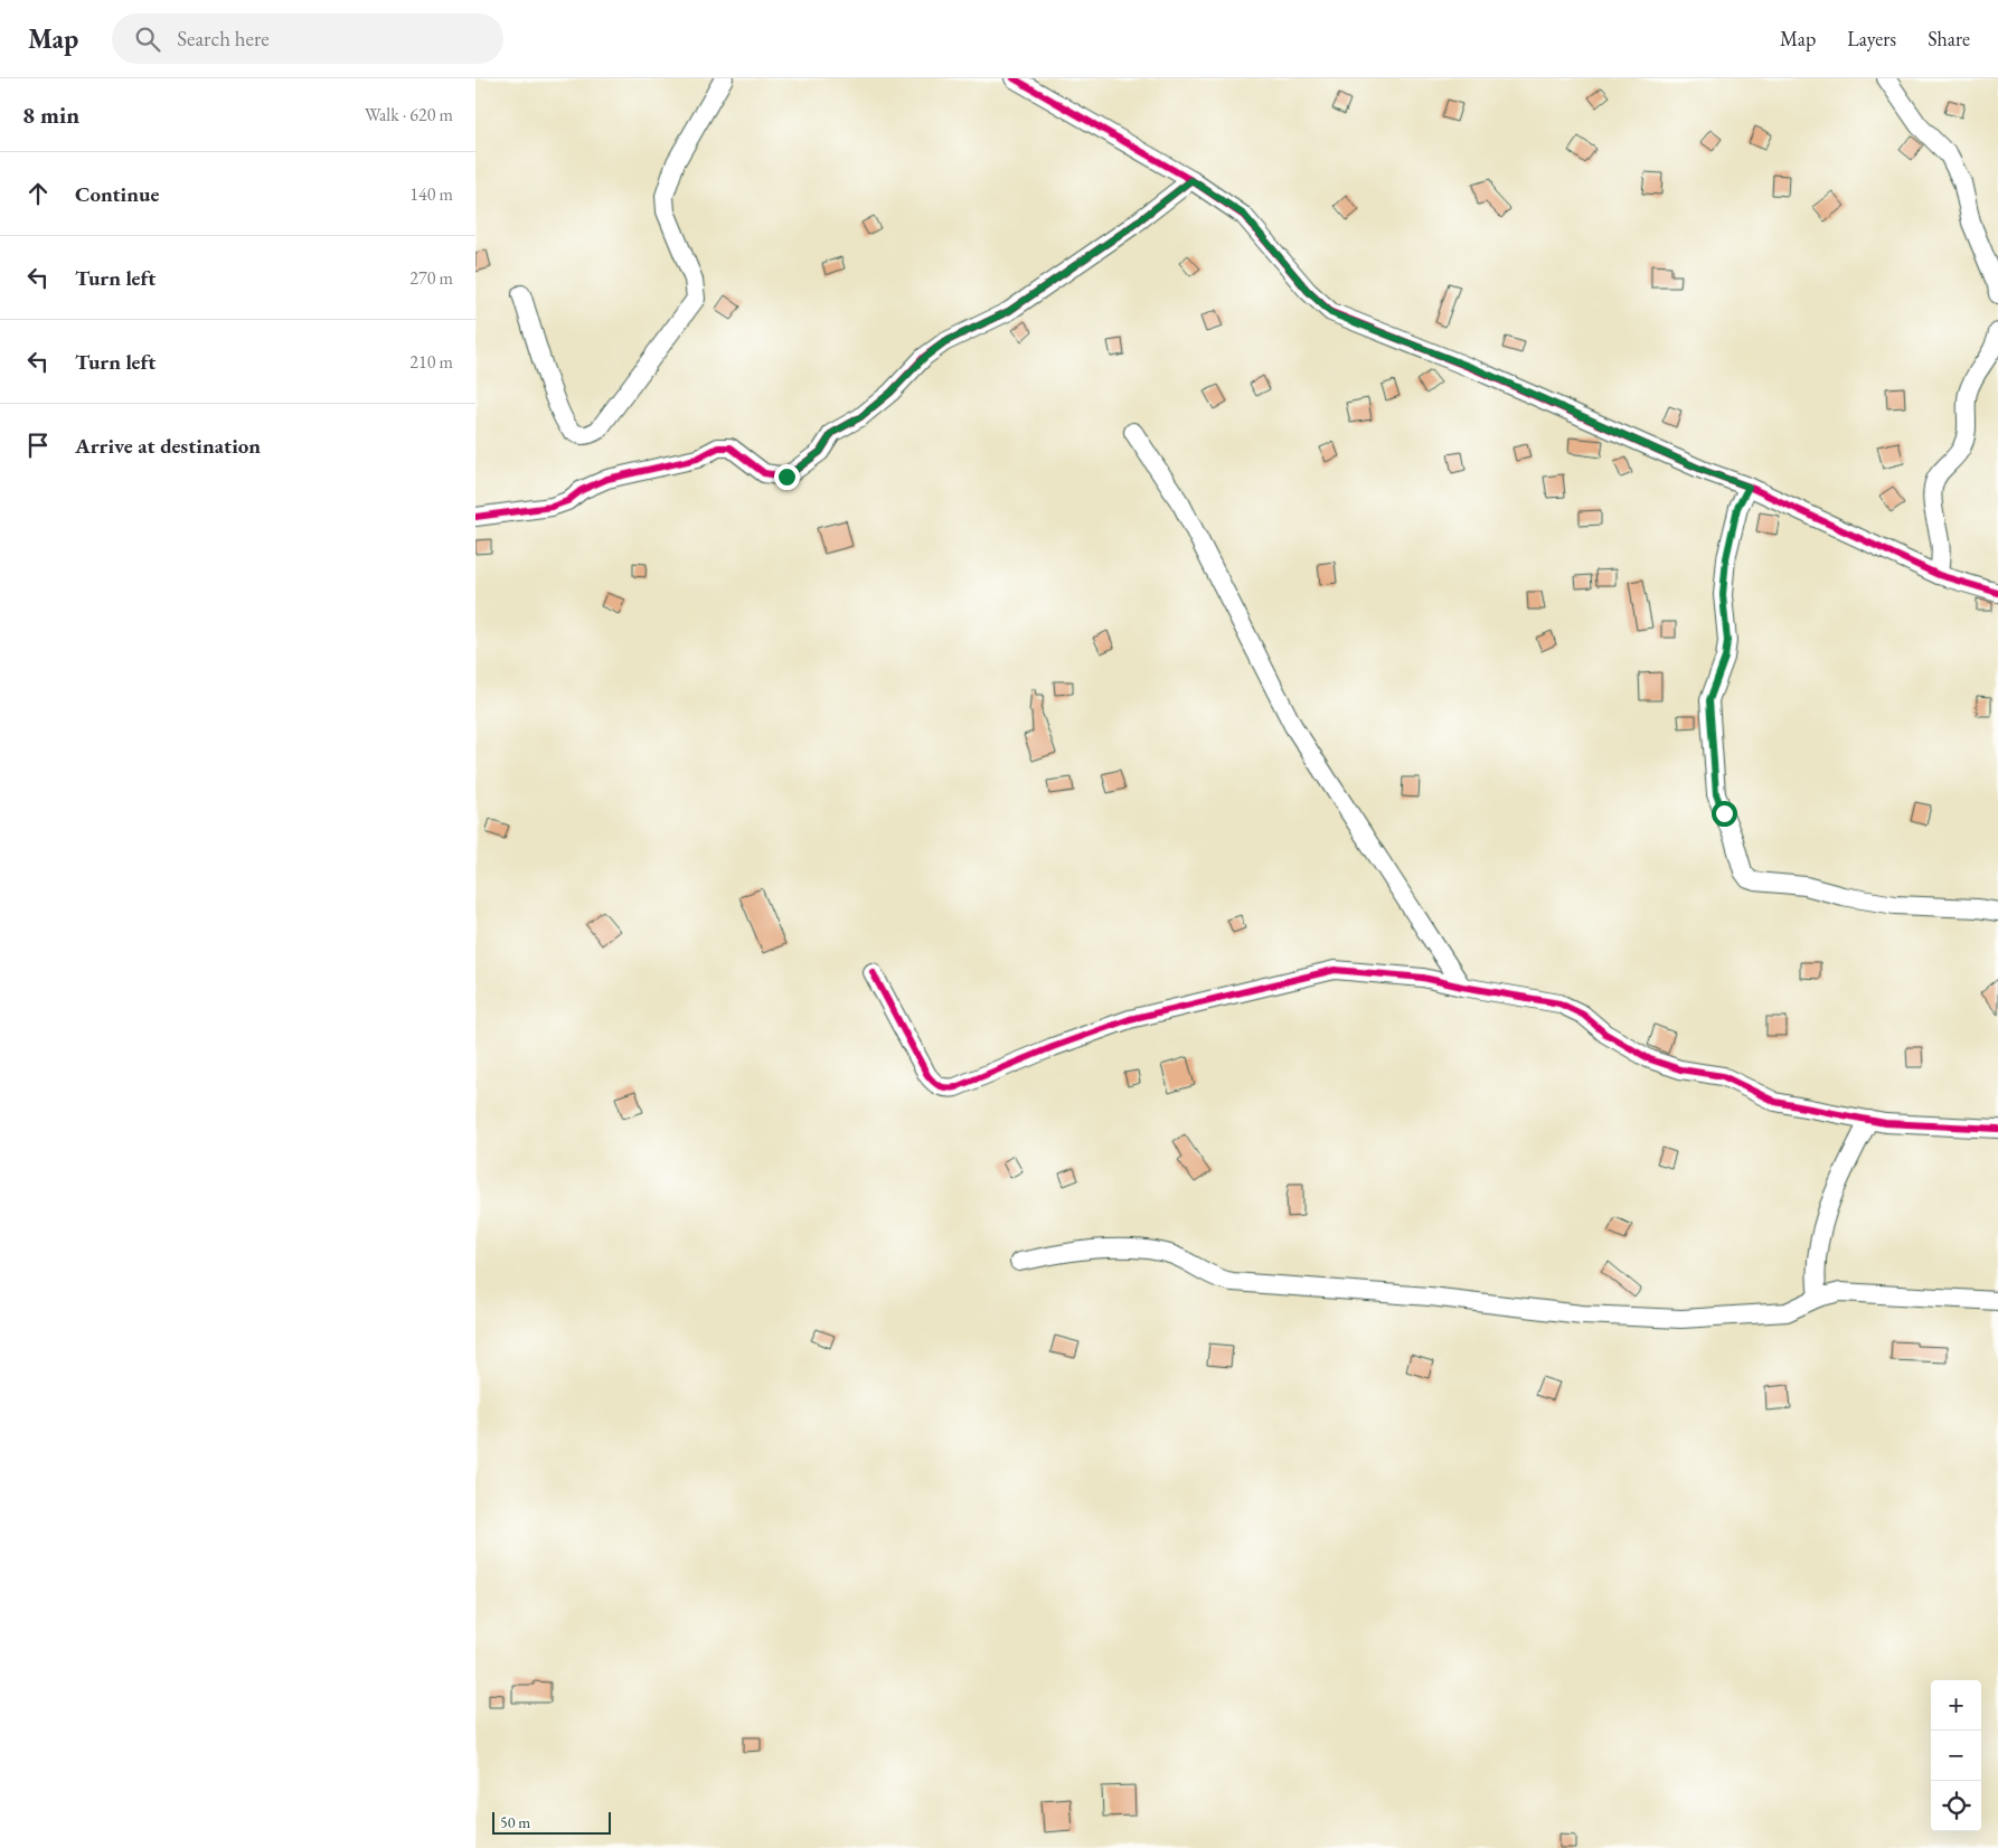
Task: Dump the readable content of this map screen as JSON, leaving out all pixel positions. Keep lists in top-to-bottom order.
{
  "scale_bar": "50 m",
  "page": {
    "header": "Map",
    "search": "Search here",
    "nav": ["Map", "Layers", "Share"],
    "heading": ["8 min", "Walk · 620 m"],
    "list": [
      ["Continue", "140 m"],
      ["Turn left", "270 m"],
      ["Turn left", "210 m"],
      "Arrive at destination"
    ],
    "map_buttons": ["+", "−"],
    "scale": "50 m"
  }
}
